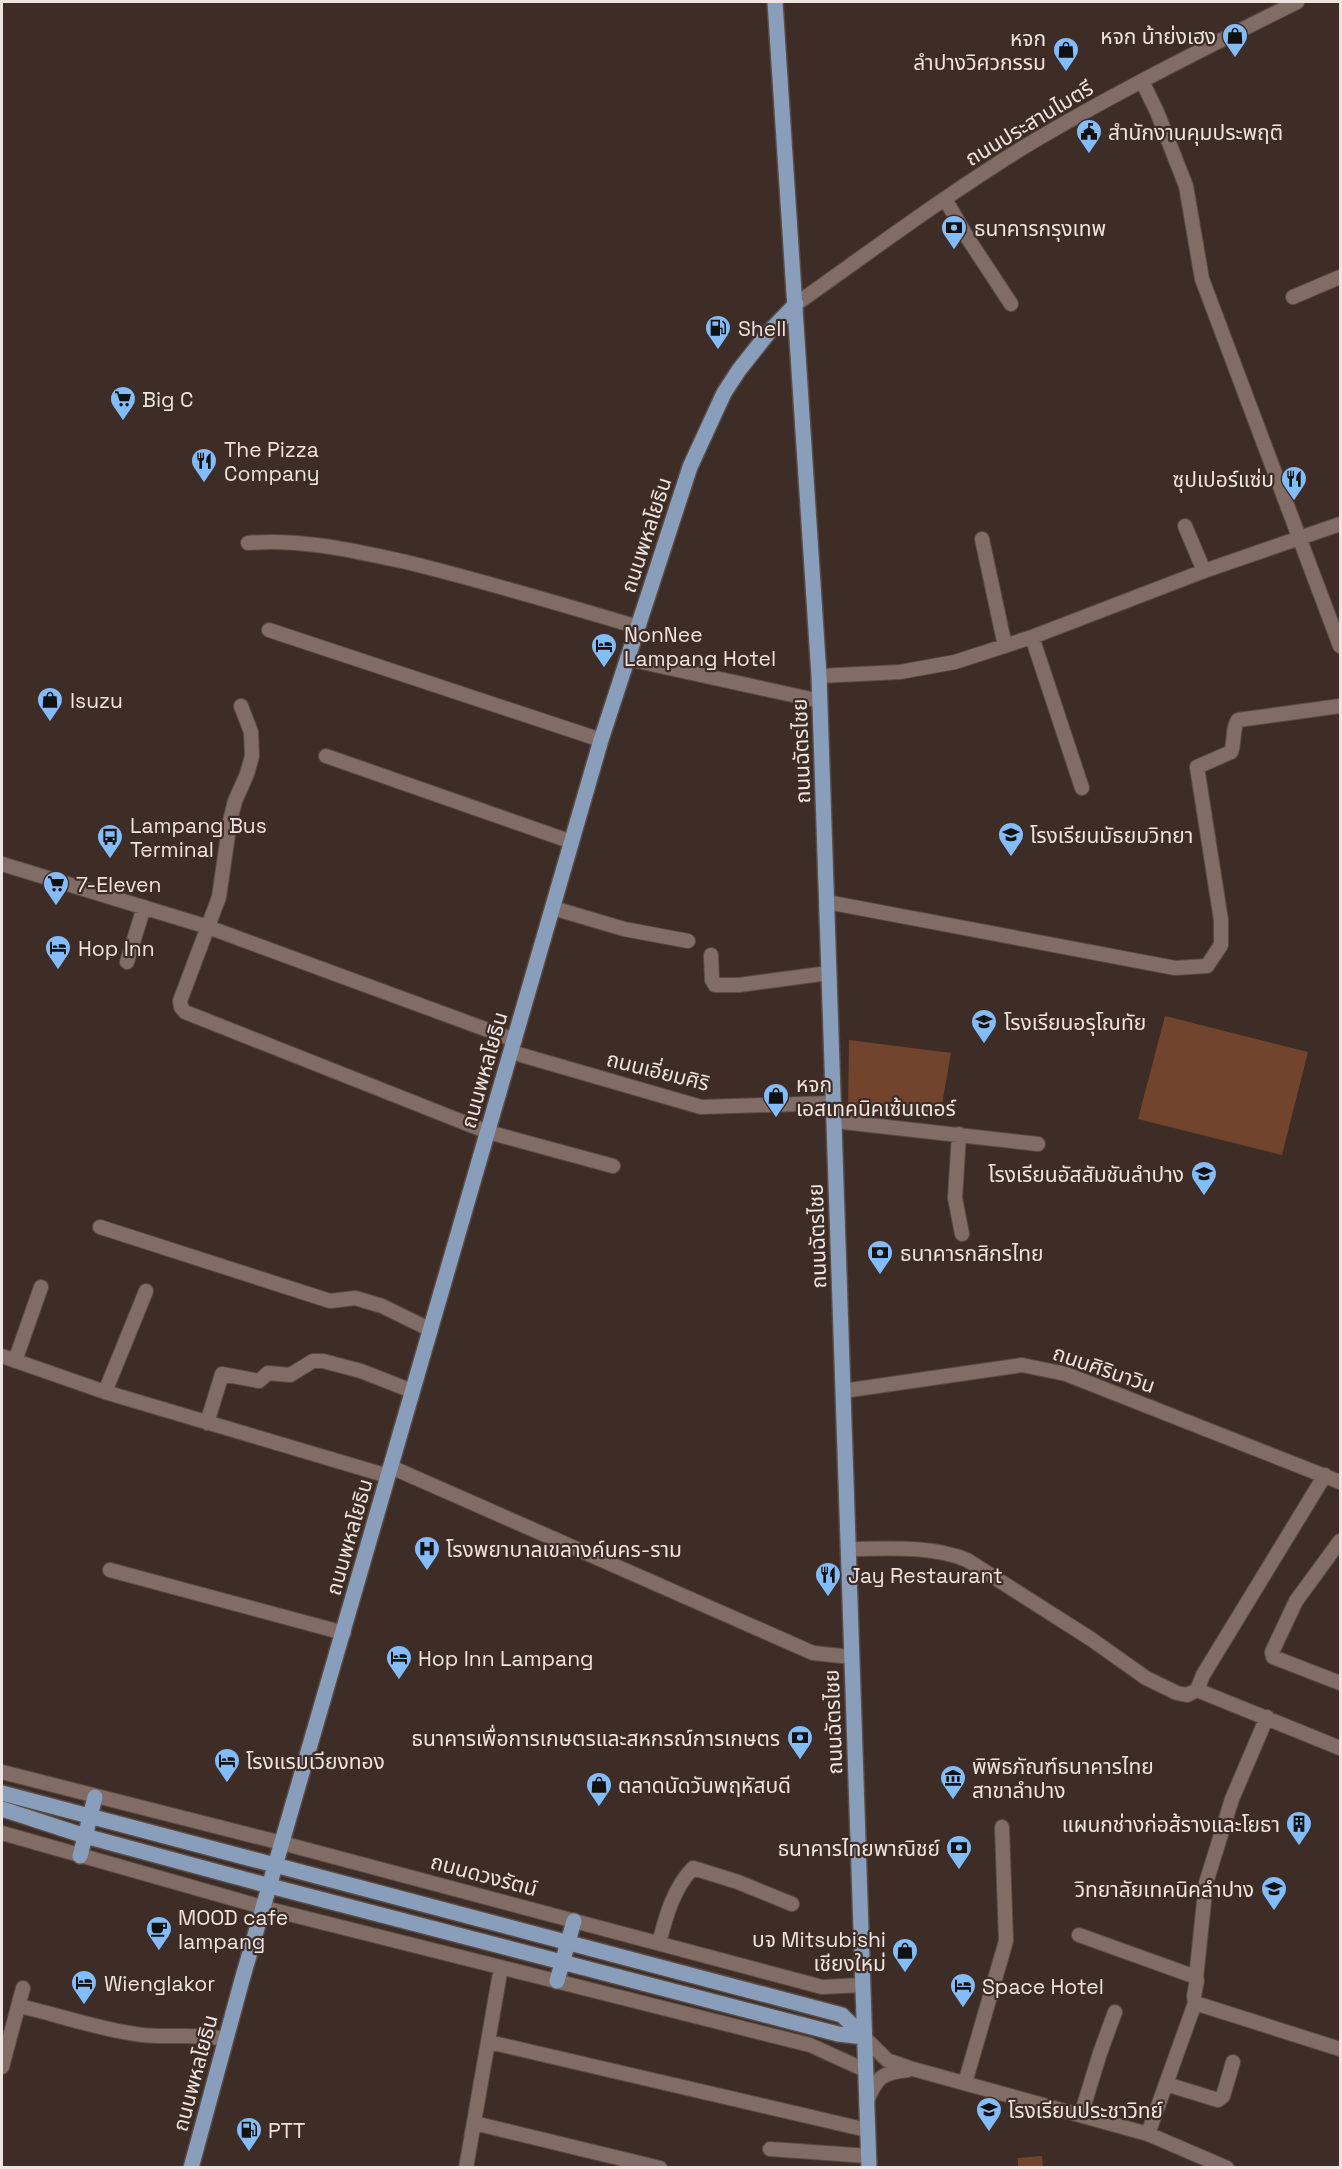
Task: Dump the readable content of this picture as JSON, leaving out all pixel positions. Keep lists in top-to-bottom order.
{
  "streets": {
    "main road": ["ถนนพหลโยธิน", "ถนนฉัตรไชย"],
    "street": [
      "ถนนประสานไมตรี",
      "ถนนเอี่ยมศิริ",
      "ถนนศิรินาวิน",
      "ถนนดวงรัตน์"
    ]
  },
  "crossings": [
    ["ถนนประสานไมตรี", "ถนนพหลโยธิน"],
    ["ถนนประสานไมตรี", "ถนนฉัตรไชย"],
    ["ถนนพหลโยธิน", "ถนนฉัตรไชย"],
    ["ถนนพหลโยธิน", "ถนนเอี่ยมศิริ"],
    ["ถนนพหลโยธิน", "ถนนดวงรัตน์"],
    ["ถนนฉัตรไชย", "ถนนเอี่ยมศิริ"],
    ["ถนนฉัตรไชย", "ถนนศิรินาวิน"],
    ["ถนนฉัตรไชย", "ถนนดวงรัตน์"]
  ],
  "places": {
    "shop": [
      "หจก น้าย่งเฮง",
      "หจก ลำปางวิศวกรรม",
      "Isuzu",
      "หจก เอสเทคนิคเซ้นเตอร์",
      "ตลาดนัดวันพฤหัสบดี",
      "บจ Mitsubishi เชียงใหม่"
    ],
    "public building": ["สำนักงานคุมประพฤติ"],
    "bank": [
      "ธนาคารกรุงเทพ",
      "ธนาคารกสิกรไทย",
      "ธนาคารเพื่อการเกษตรและสหกรณ์การเกษตร",
      "ธนาคารไทยพาณิชย์"
    ],
    "fuel station": ["Shell", "PTT"],
    "supermarket": ["Big C", "7-Eleven"],
    "restaurant": ["The Pizza Company", "ซุปเปอร์แซ่บ", "Jay Restaurant"],
    "hotel": [
      "NonNee Lampang Hotel",
      "Hop Inn",
      "Hop Inn Lampang",
      "โรงแรมเวียงทอง",
      "Wienglakor",
      "Space Hotel"
    ],
    "school or university": [
      "โรงเรียนมัธยมวิทยา",
      "โรงเรียนอรุโณทัย",
      "โรงเรียนอัสสัมชันลำปาง",
      "วิทยาลัยเทคนิคลำปาง",
      "โรงเรียนประชาวิทย์"
    ],
    "bus stop": ["Lampang Bus Terminal"],
    "hospital": ["โรงพยาบาลเขลางค์นคร-ราม"],
    "museum": ["พิพิธภัณฑ์ธนาคารไทย สาขาลำปาง"],
    "building": ["แผนกช่างก่อส้รางและโยธา"],
    "cafe": ["MOOD cafe lampang"]
  }
}
